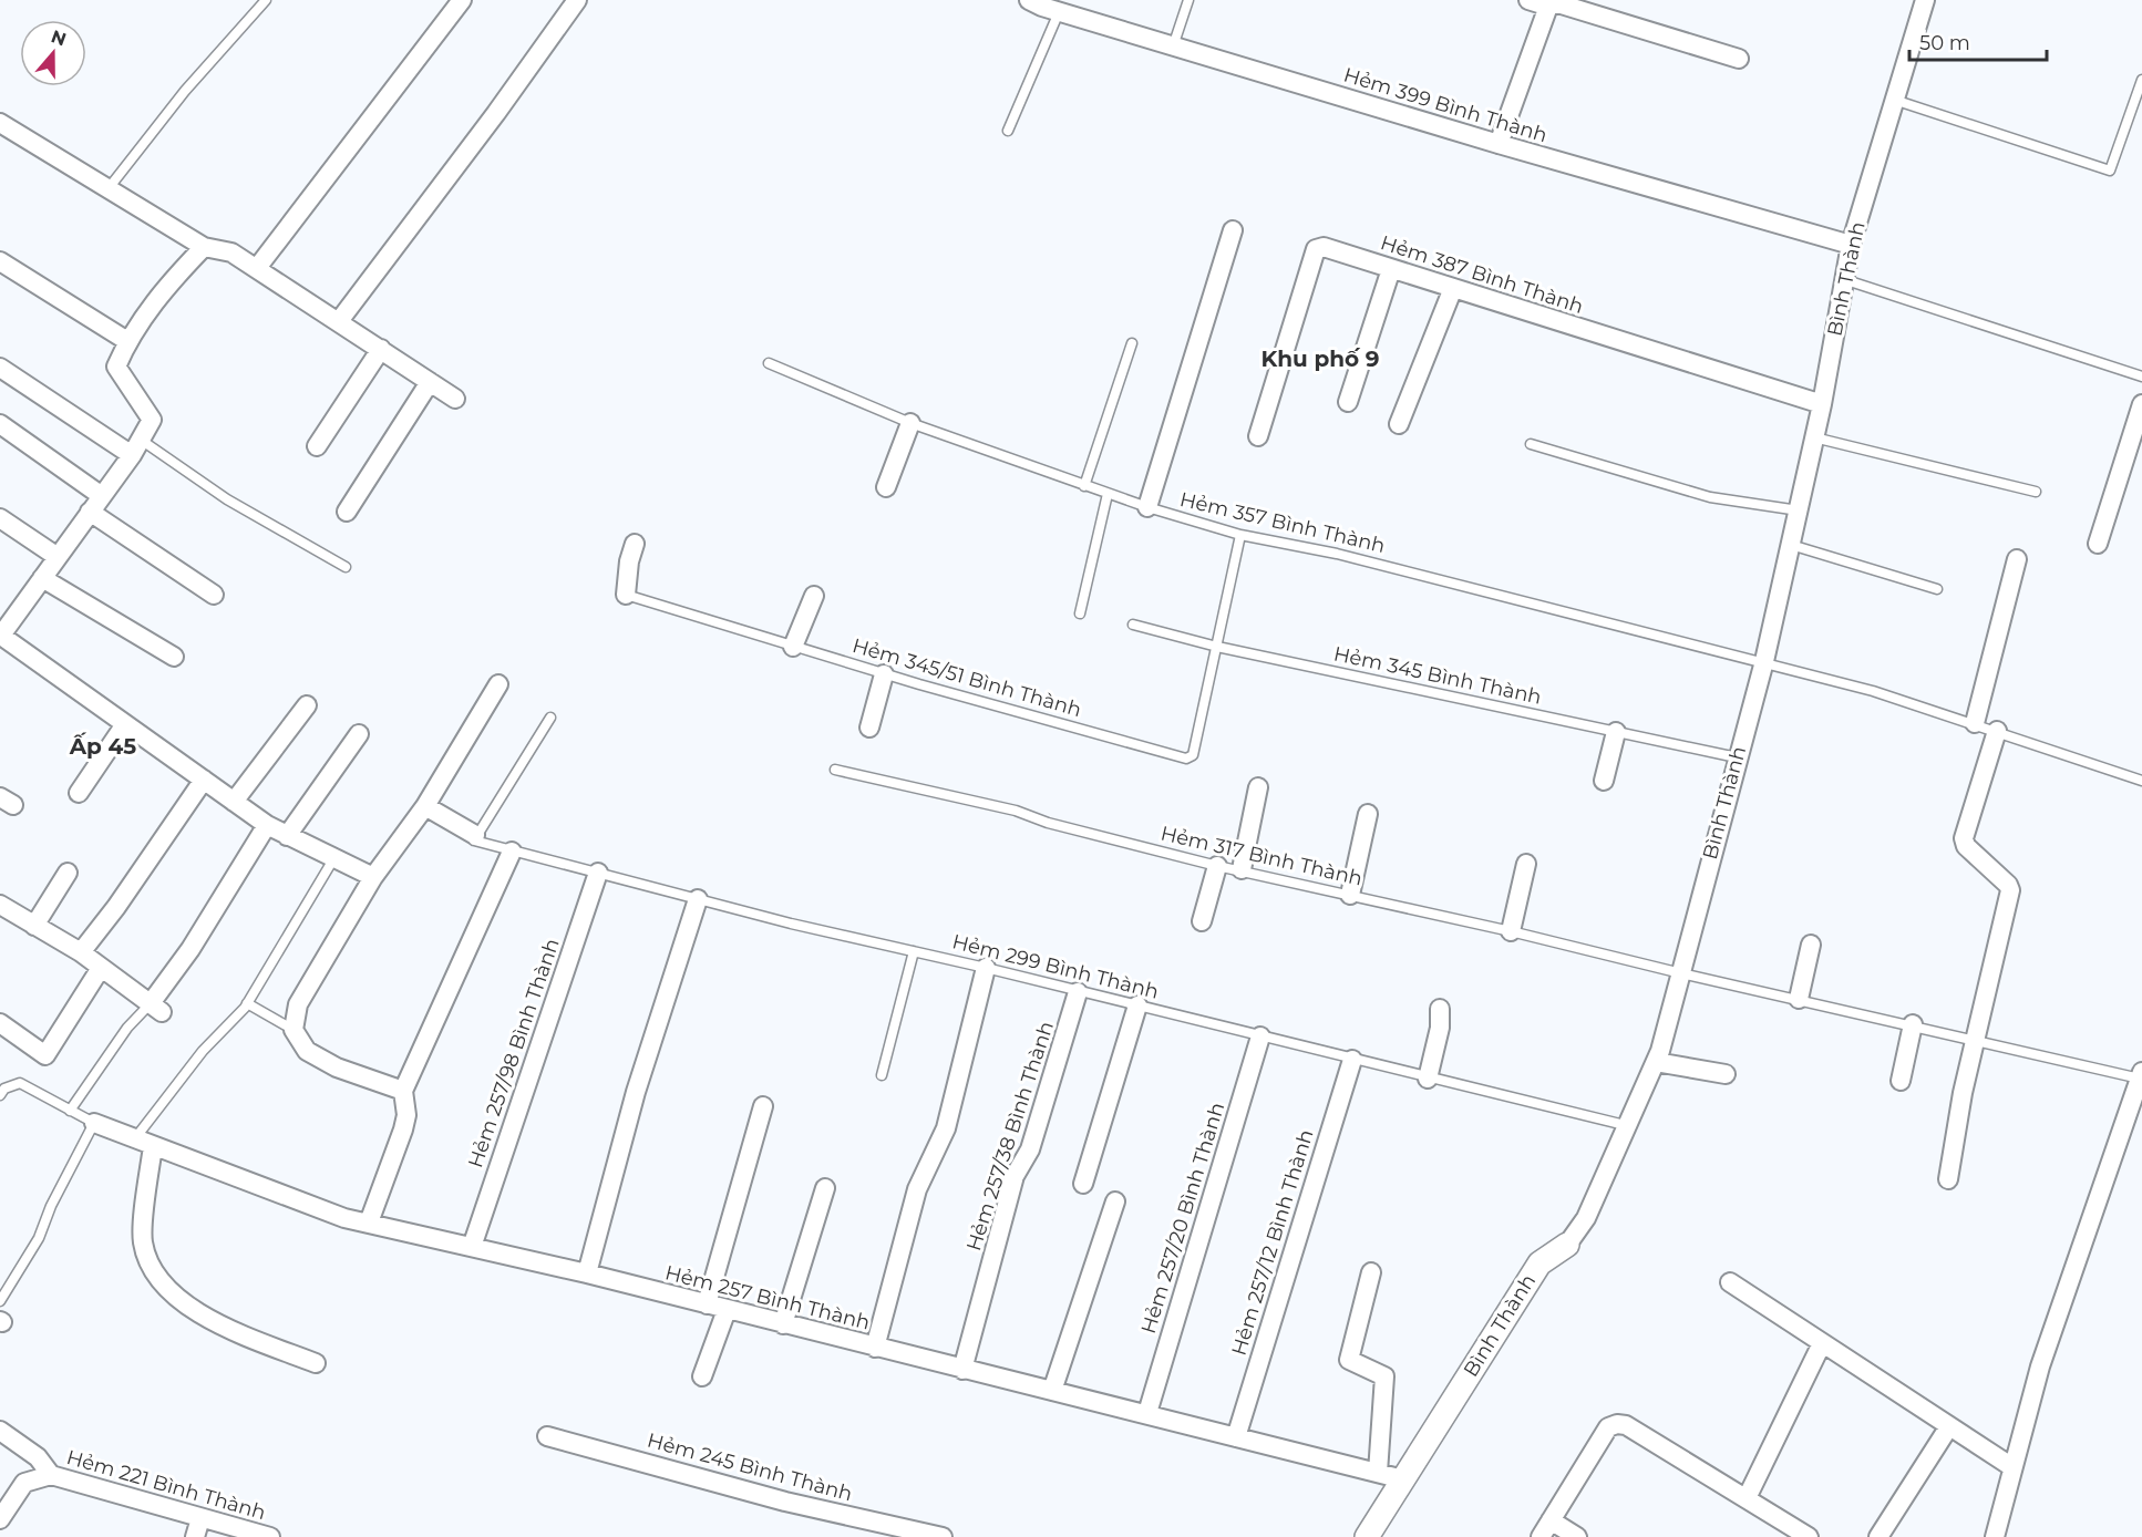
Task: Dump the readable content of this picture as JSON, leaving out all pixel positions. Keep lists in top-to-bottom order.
{
  "streets": {
    "street": [
      "Hẻm 399 Bình Thành",
      "Hẻm 387 Bình Thành",
      "Bình Thành",
      "Hẻm 257/98 Bình Thành",
      "Hẻm 257/38 Bình Thành",
      "Hẻm 257/20 Bình Thành",
      "Hẻm 257/12 Bình Thành",
      "Hẻm 257 Bình Thành",
      "Hẻm 245 Bình Thành",
      "Hẻm 221 Bình Thành"
    ],
    "lane": [
      "Hẻm 357 Bình Thành",
      "Hẻm 345 Bình Thành",
      "Hẻm 345/51 Bình Thành",
      "Hẻm 317 Bình Thành",
      "Hẻm 299 Bình Thành"
    ]
  },
  "crossings": [
    ["Hẻm 399 Bình Thành", "Bình Thành"],
    ["Hẻm 387 Bình Thành", "Bình Thành"],
    ["Bình Thành", "Hẻm 357 Bình Thành"],
    ["Bình Thành", "Hẻm 345 Bình Thành"],
    ["Bình Thành", "Hẻm 317 Bình Thành"],
    ["Bình Thành", "Hẻm 299 Bình Thành"],
    ["Bình Thành", "Hẻm 257 Bình Thành"],
    ["Hẻm 345 Bình Thành", "Hẻm 345/51 Bình Thành"],
    ["Hẻm 299 Bình Thành", "Hẻm 257/98 Bình Thành"],
    ["Hẻm 299 Bình Thành", "Hẻm 257/38 Bình Thành"],
    ["Hẻm 299 Bình Thành", "Hẻm 257/20 Bình Thành"],
    ["Hẻm 299 Bình Thành", "Hẻm 257/12 Bình Thành"],
    ["Hẻm 257/98 Bình Thành", "Hẻm 257 Bình Thành"],
    ["Hẻm 257/38 Bình Thành", "Hẻm 257 Bình Thành"],
    ["Hẻm 257/20 Bình Thành", "Hẻm 257 Bình Thành"],
    ["Hẻm 257/12 Bình Thành", "Hẻm 257 Bình Thành"]
  ],
  "districts": ["Khu phố 9", "Ấp 45"],
  "scale_bar": "50 m",
  "north": "top"
}
